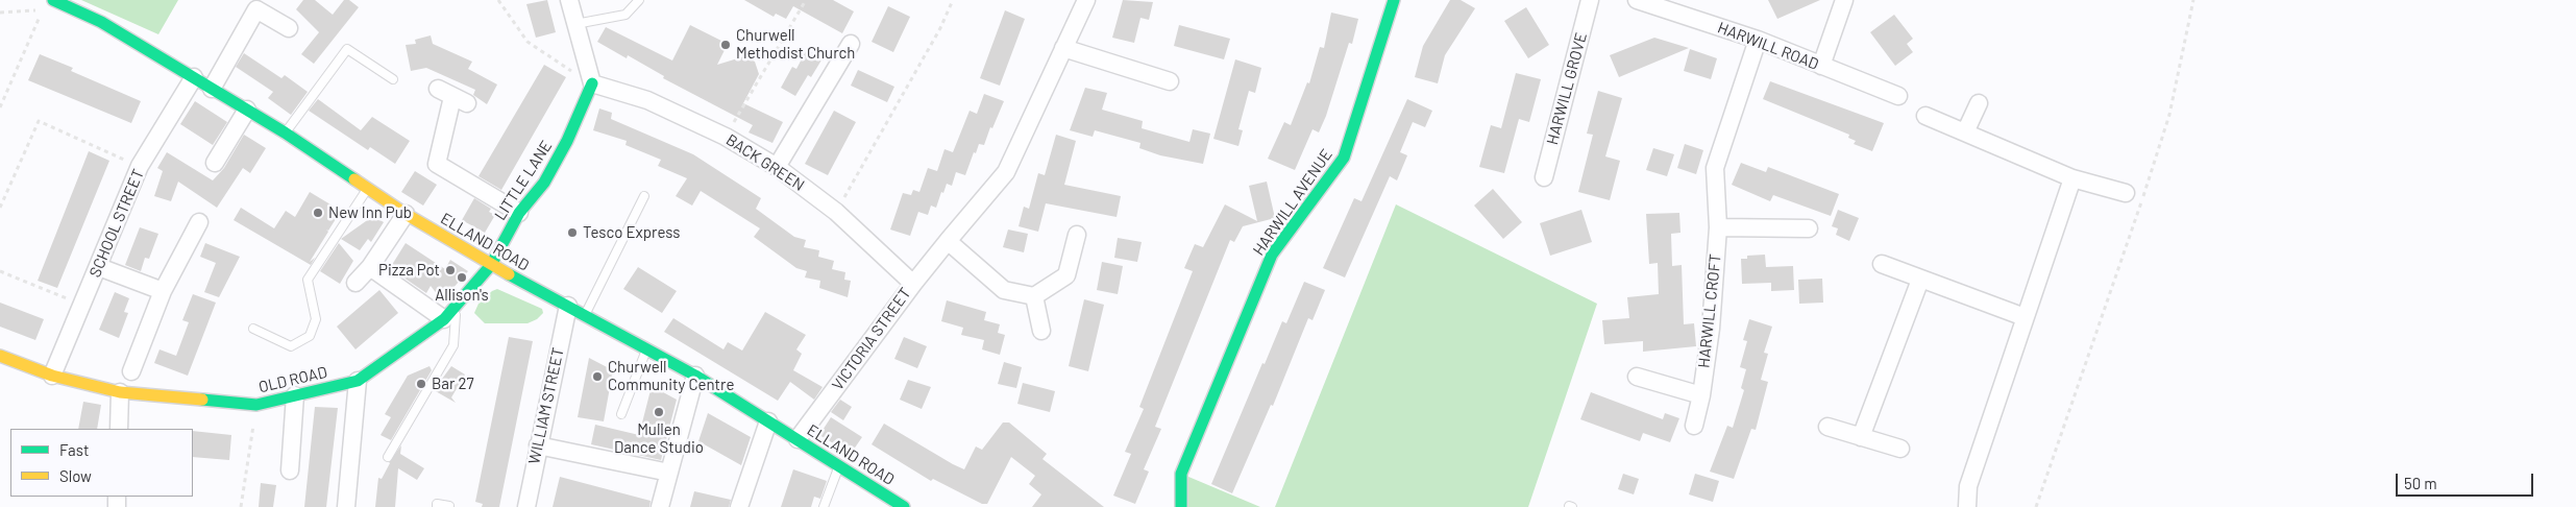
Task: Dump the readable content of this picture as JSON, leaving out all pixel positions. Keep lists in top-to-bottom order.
{
  "streets": {
    "street": [
      "HARWILL ROAD",
      "HARWILL GROVE",
      "BACK GREEN",
      "LITTLE LANE",
      "HARWILL AVENUE",
      "SCHOOL STREET",
      "ELLAND ROAD",
      "HARWILL CROFT",
      "VICTORIA STREET",
      "OLD ROAD",
      "WILLIAM STREET"
    ]
  },
  "crossings": [
    ["HARWILL ROAD", "HARWILL CROFT"],
    ["BACK GREEN", "LITTLE LANE"],
    ["BACK GREEN", "VICTORIA STREET"],
    ["LITTLE LANE", "ELLAND ROAD"],
    ["LITTLE LANE", "OLD ROAD"],
    ["SCHOOL STREET", "ELLAND ROAD"],
    ["SCHOOL STREET", "OLD ROAD"],
    ["ELLAND ROAD", "VICTORIA STREET"],
    ["ELLAND ROAD", "OLD ROAD"],
    ["ELLAND ROAD", "WILLIAM STREET"]
  ],
  "places": [
    "Churwell Methodist Church",
    "New Inn Pub",
    "Tesco Express",
    "Pizza Pot",
    "Allison's",
    "Churwell Community Centre",
    "Bar 27",
    "Mullen Dance Studio"
  ],
  "legend": ["Fast", "Slow"],
  "scale_bar": "50 m"
}
